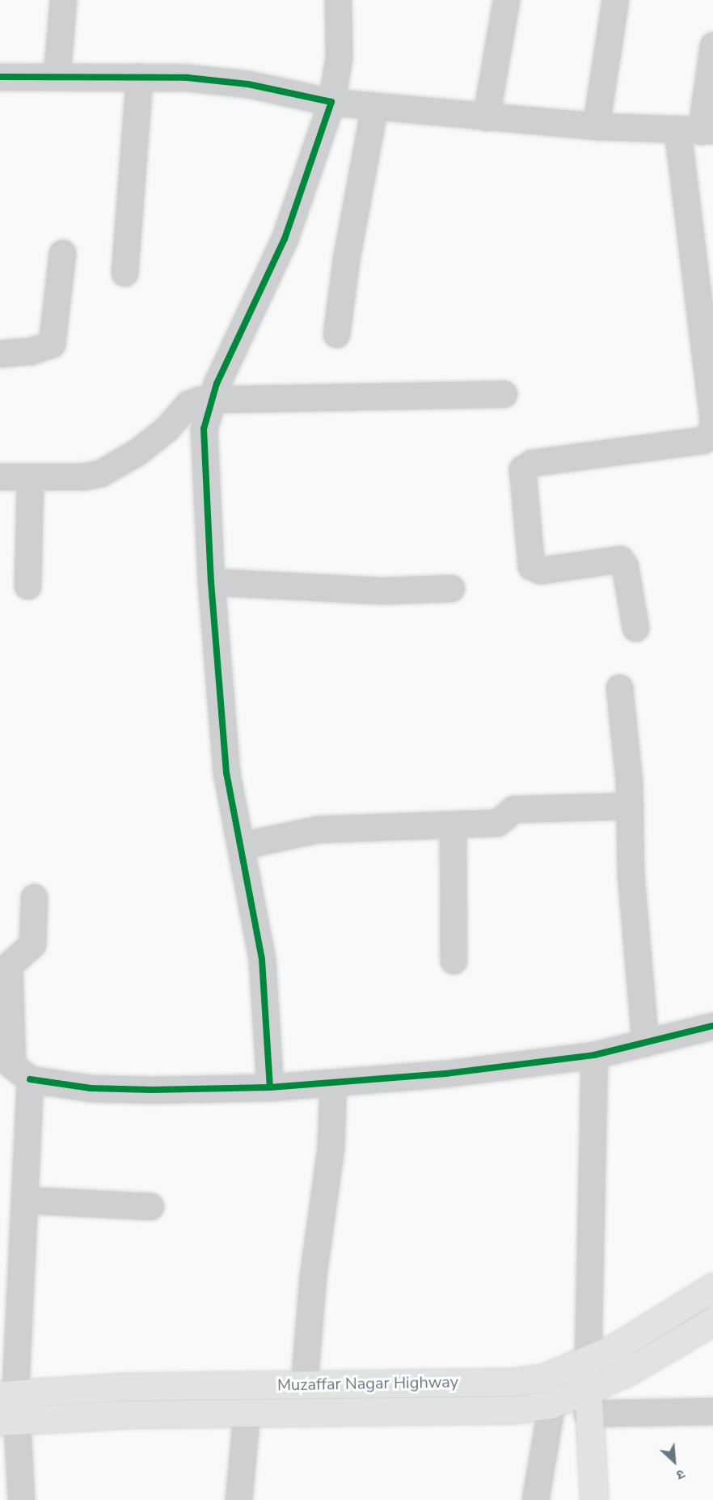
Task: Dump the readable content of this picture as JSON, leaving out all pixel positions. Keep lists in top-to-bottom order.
{
  "streets": {
    "main road": ["Muzaffar Nagar Highway"]
  },
  "north": "bottom right"
}
